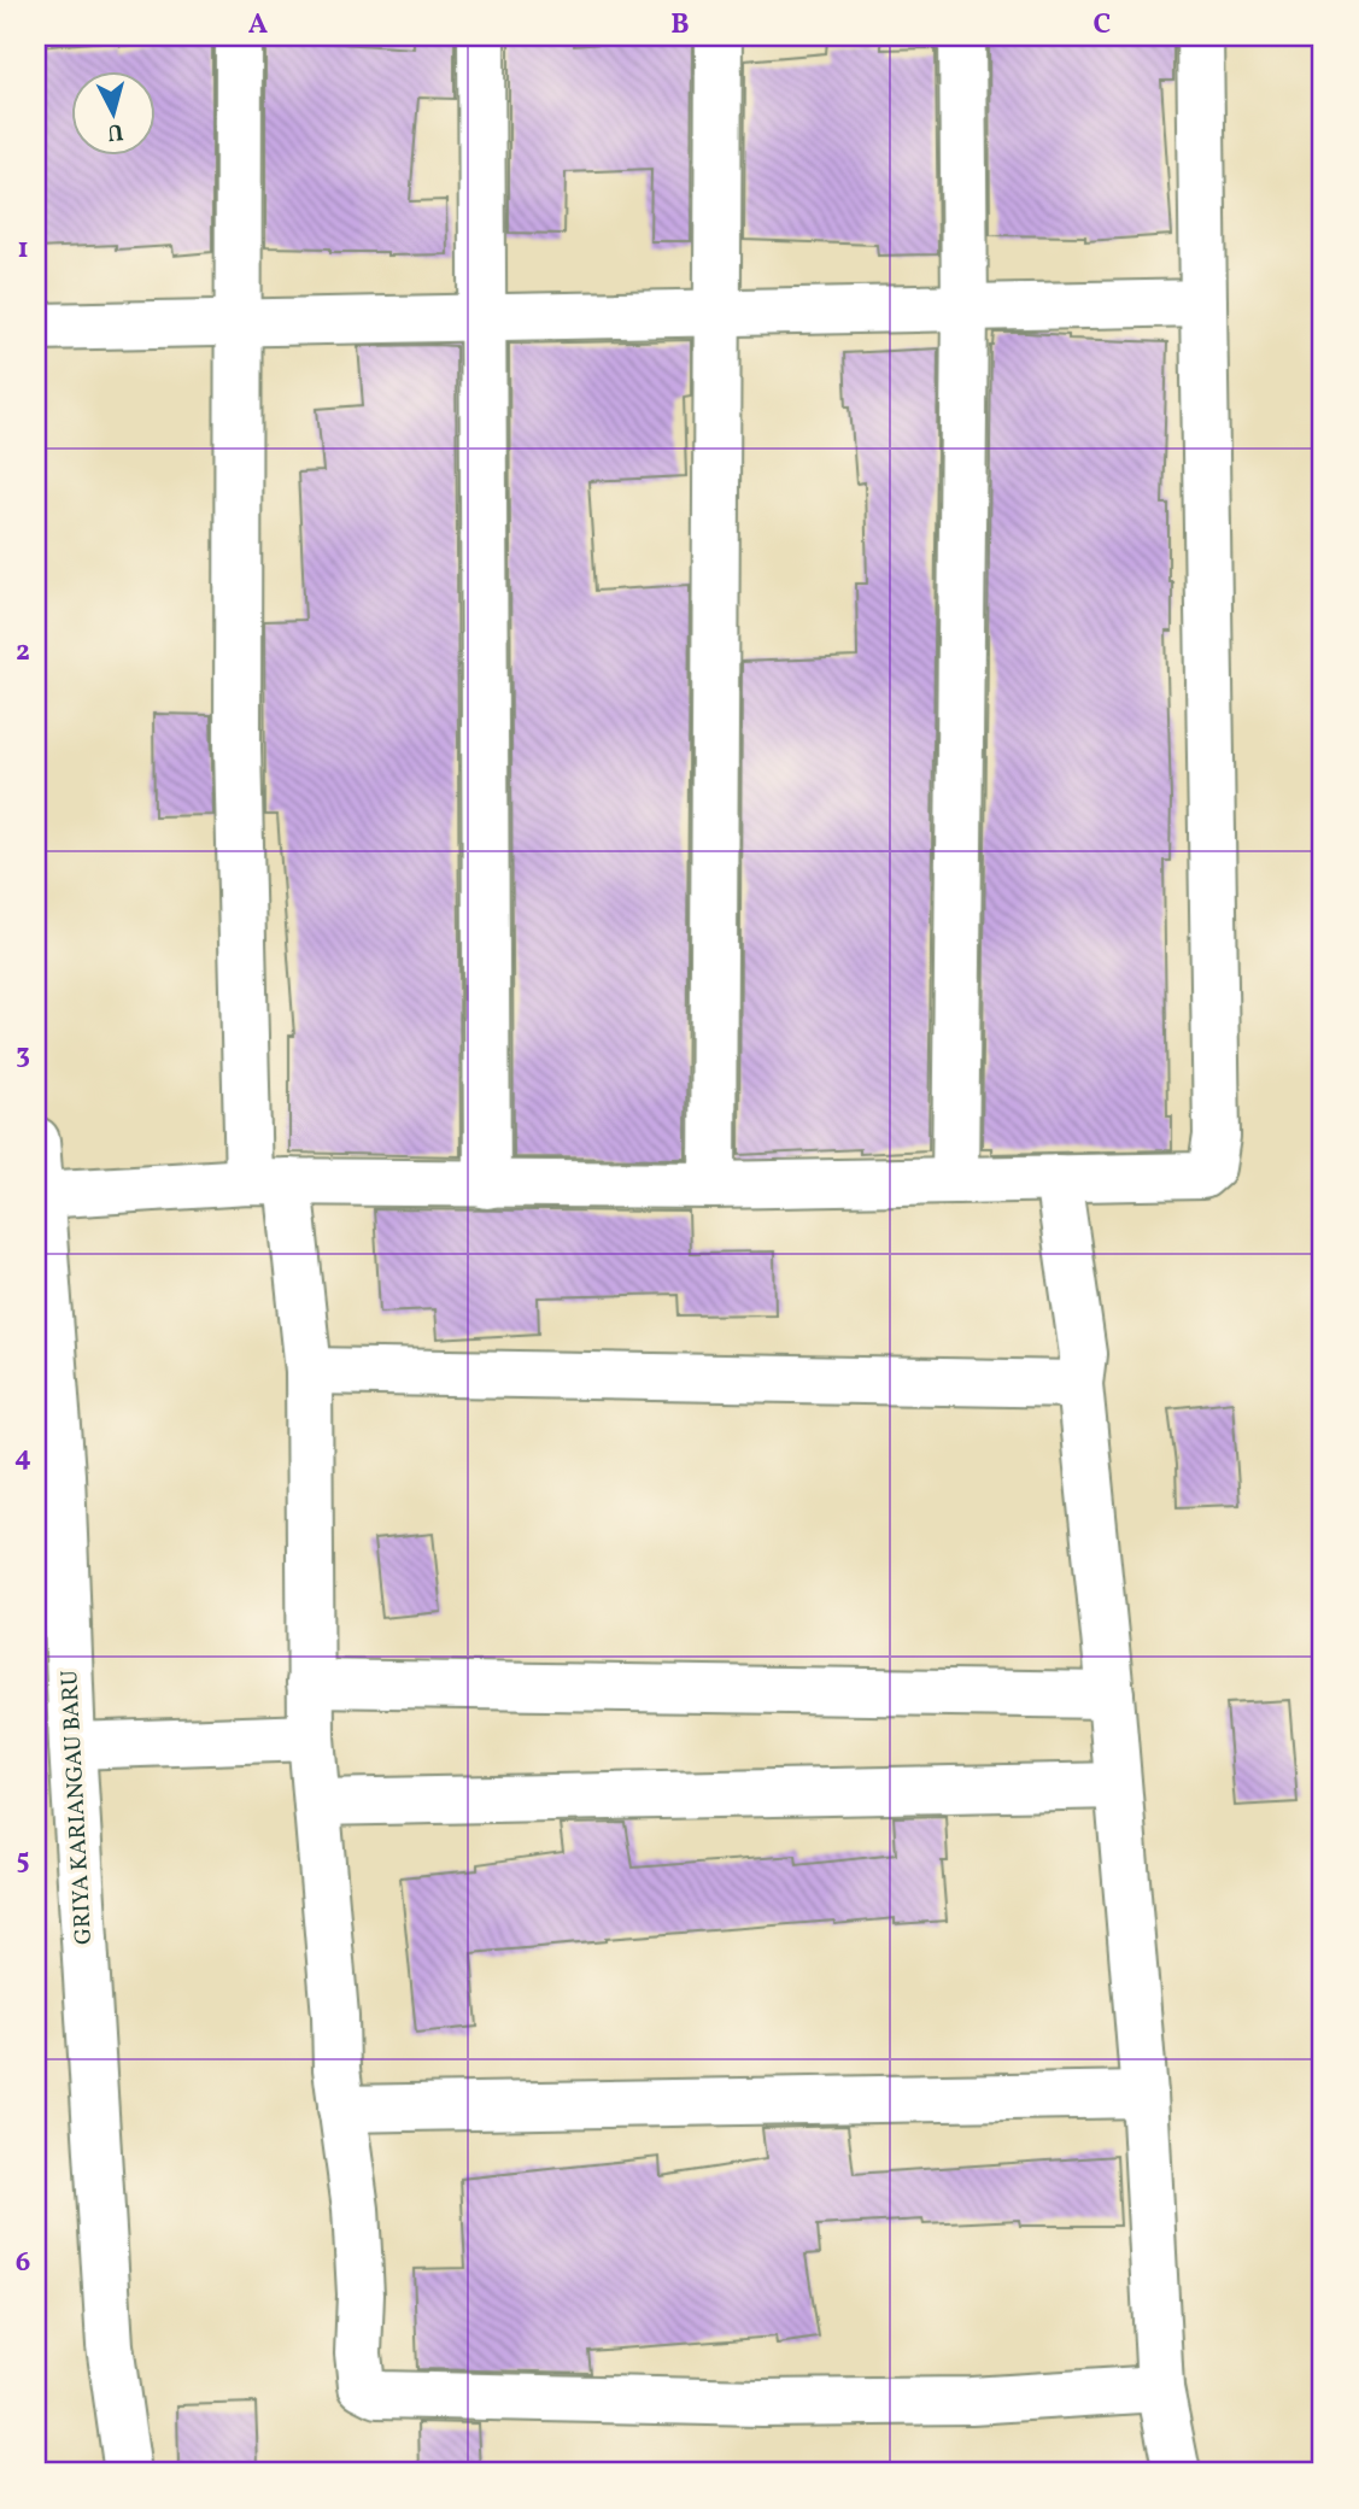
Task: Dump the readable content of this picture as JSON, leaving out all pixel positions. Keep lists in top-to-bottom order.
{
  "streets": {
    "street": ["GRIYA KARIANGAU BARU"]
  },
  "north": "bottom",
  "grid": {
    "columns": ["A", "B", "C"],
    "rows": [
      "1",
      "2",
      "3",
      "4",
      "5",
      "6"
    ]
  }
}
